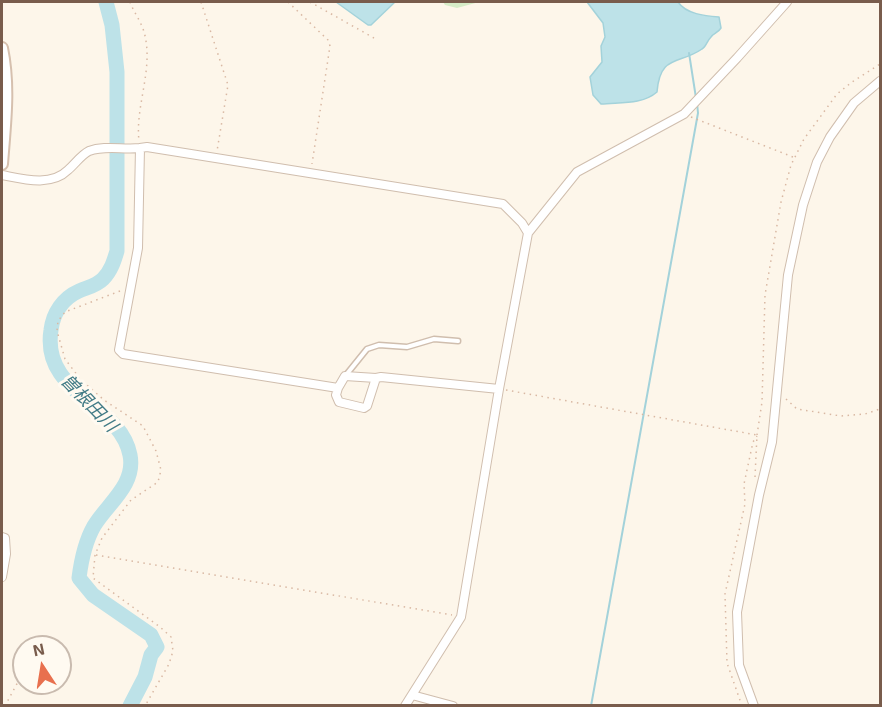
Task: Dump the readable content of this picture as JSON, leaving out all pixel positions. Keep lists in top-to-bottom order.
{
  "water": ["曽根田川"],
  "north": "top"
}
